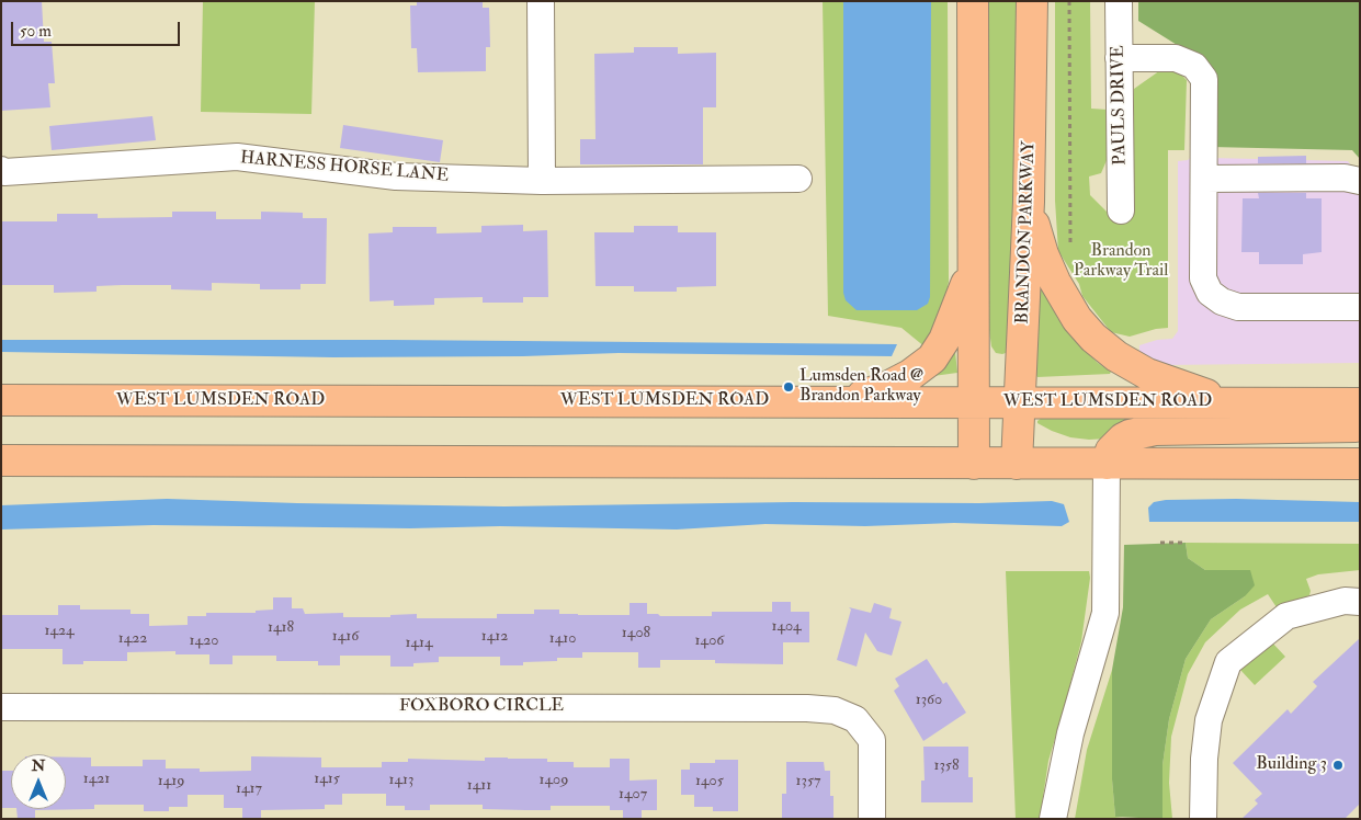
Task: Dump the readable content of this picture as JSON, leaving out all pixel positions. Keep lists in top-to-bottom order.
{
  "streets": {
    "main road": ["BRANDON PARKWAY", "WEST LUMSDEN ROAD"],
    "street": ["PAULS DRIVE", "HARNESS HORSE LANE", "FOXBORO CIRCLE"]
  },
  "crossings": [
    ["BRANDON PARKWAY", "WEST LUMSDEN ROAD"]
  ],
  "parks": ["Brandon Parkway Trail"],
  "places": ["Lumsden Road @ Brandon Parkway", "Building 3"],
  "house_numbers": [
    "1404",
    "1418",
    "1424",
    "1408",
    "1416",
    "1412",
    "1422",
    "1410",
    "1420",
    "1406",
    "1414",
    "1360",
    "1358",
    "1421",
    "1415",
    "1413",
    "1409",
    "1419",
    "1405",
    "1357",
    "1411",
    "1417",
    "1407"
  ],
  "scale_bar": "50 m",
  "north": "top"
}
